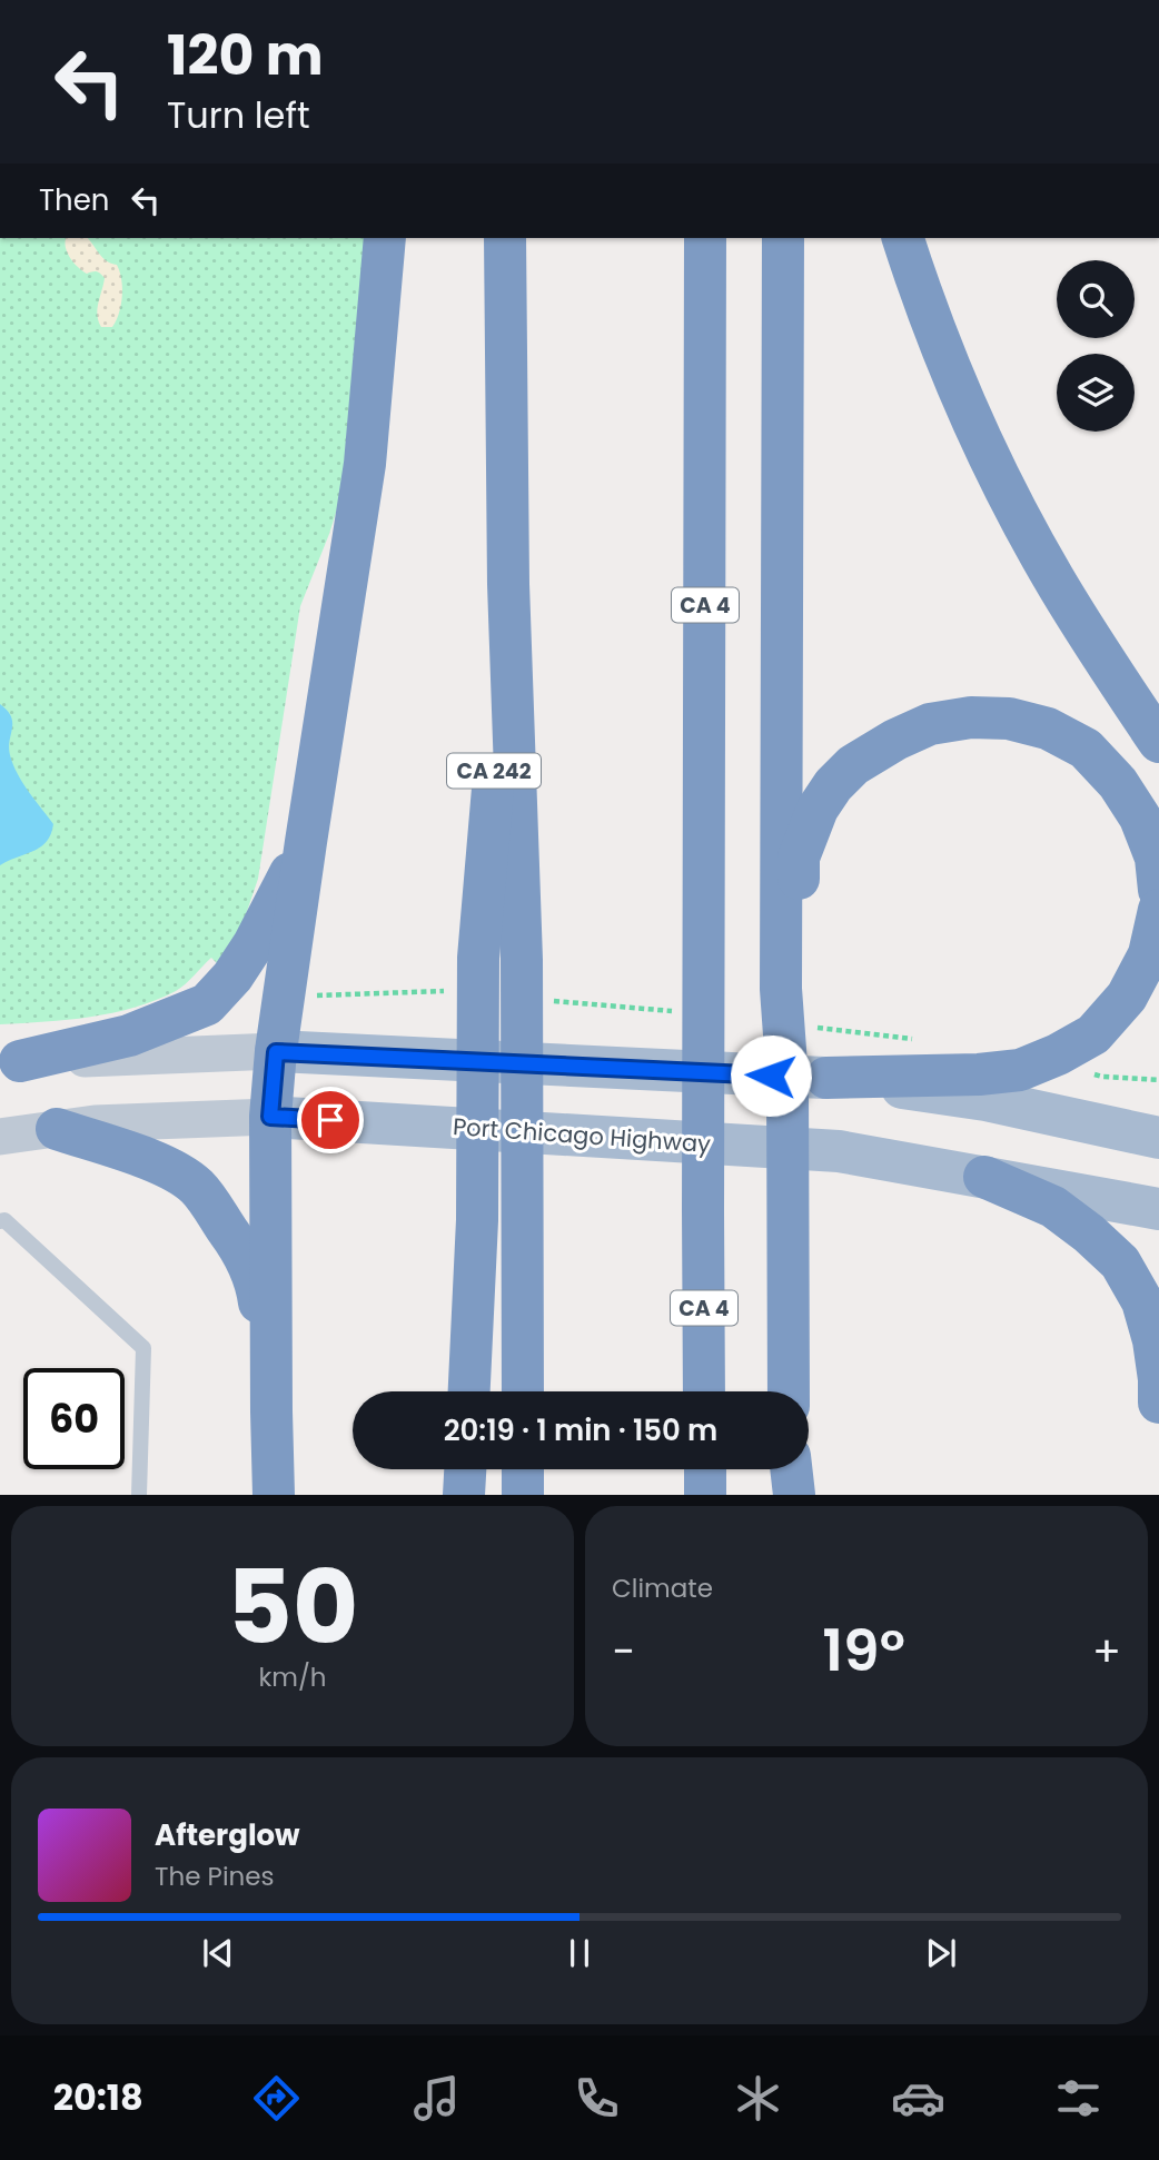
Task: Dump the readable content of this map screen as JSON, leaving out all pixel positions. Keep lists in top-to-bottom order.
{
  "streets": {
    "highway": ["CA 4", "CA 242"],
    "main road": ["Port Chicago Highway"]
  },
  "page": {
    "turn": ["120 m", "Turn left"],
    "then": "Then",
    "limit": "60",
    "trip": "20:19 · 1 min · 150 m",
    "tile": [
      ["50", "km/h"],
      "Climate"
    ],
    "heat": ["−", "19°", "+"],
    "song": ["Afterglow", "The Pines"],
    "tabs": "20:18"
  }
}
